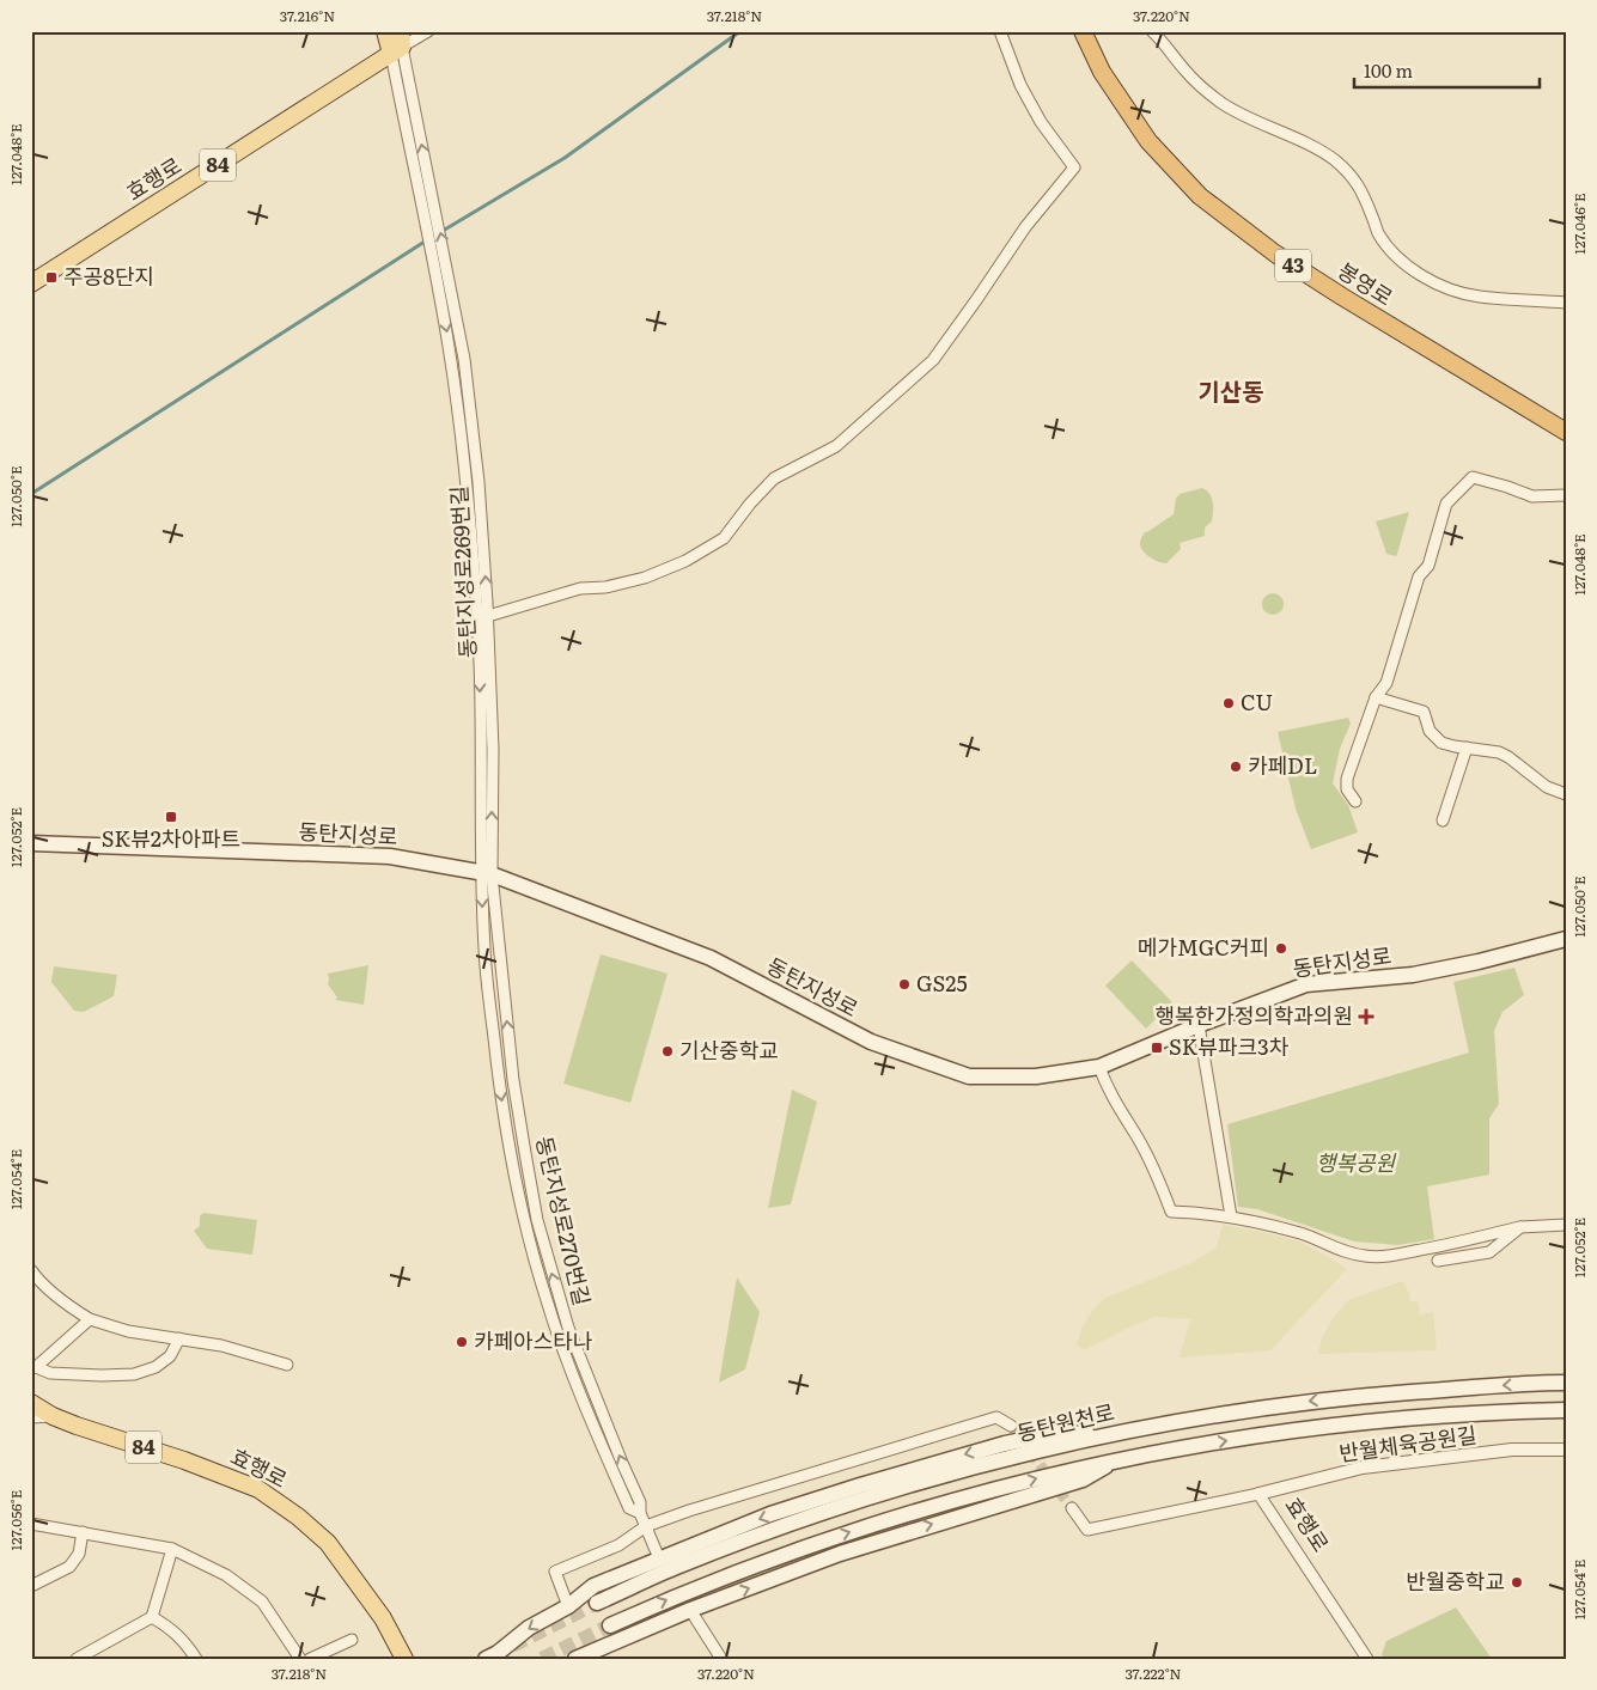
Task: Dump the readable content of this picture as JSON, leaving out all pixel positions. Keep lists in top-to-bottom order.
{
  "streets": {
    "highway": ["43", "봉영로"],
    "main road": [
      "84",
      "효행로",
      "동탄지성로",
      "동탄원천로"
    ],
    "street": ["동탄지성로269번길", "반월체육공원길"]
  },
  "crossings": [
    ["효행로", "동탄지성로269번길"],
    ["효행로", "반월체육공원길"],
    ["동탄지성로269번길", "동탄지성로"]
  ],
  "districts": ["기산동"],
  "parks": ["행복공원"],
  "places": {
    "transit": ["주공8단지", "SK뷰2차아파트", "SK뷰파크3차"],
    "other": [
      "CU",
      "카페DL",
      "메가MGC커피",
      "GS25",
      "기산중학교",
      "카페아스타나",
      "반월중학교"
    ],
    "health": ["행복한가정의학과의원"]
  },
  "scale_bar": "100 m",
  "coordinates": [
    "37.216°N",
    "37.218°N",
    "37.220°N",
    "127.048°E",
    "127.046°E",
    "127.050°E",
    "127.052°E",
    "127.054°E",
    "127.056°E",
    "37.222°N"
  ]
}
